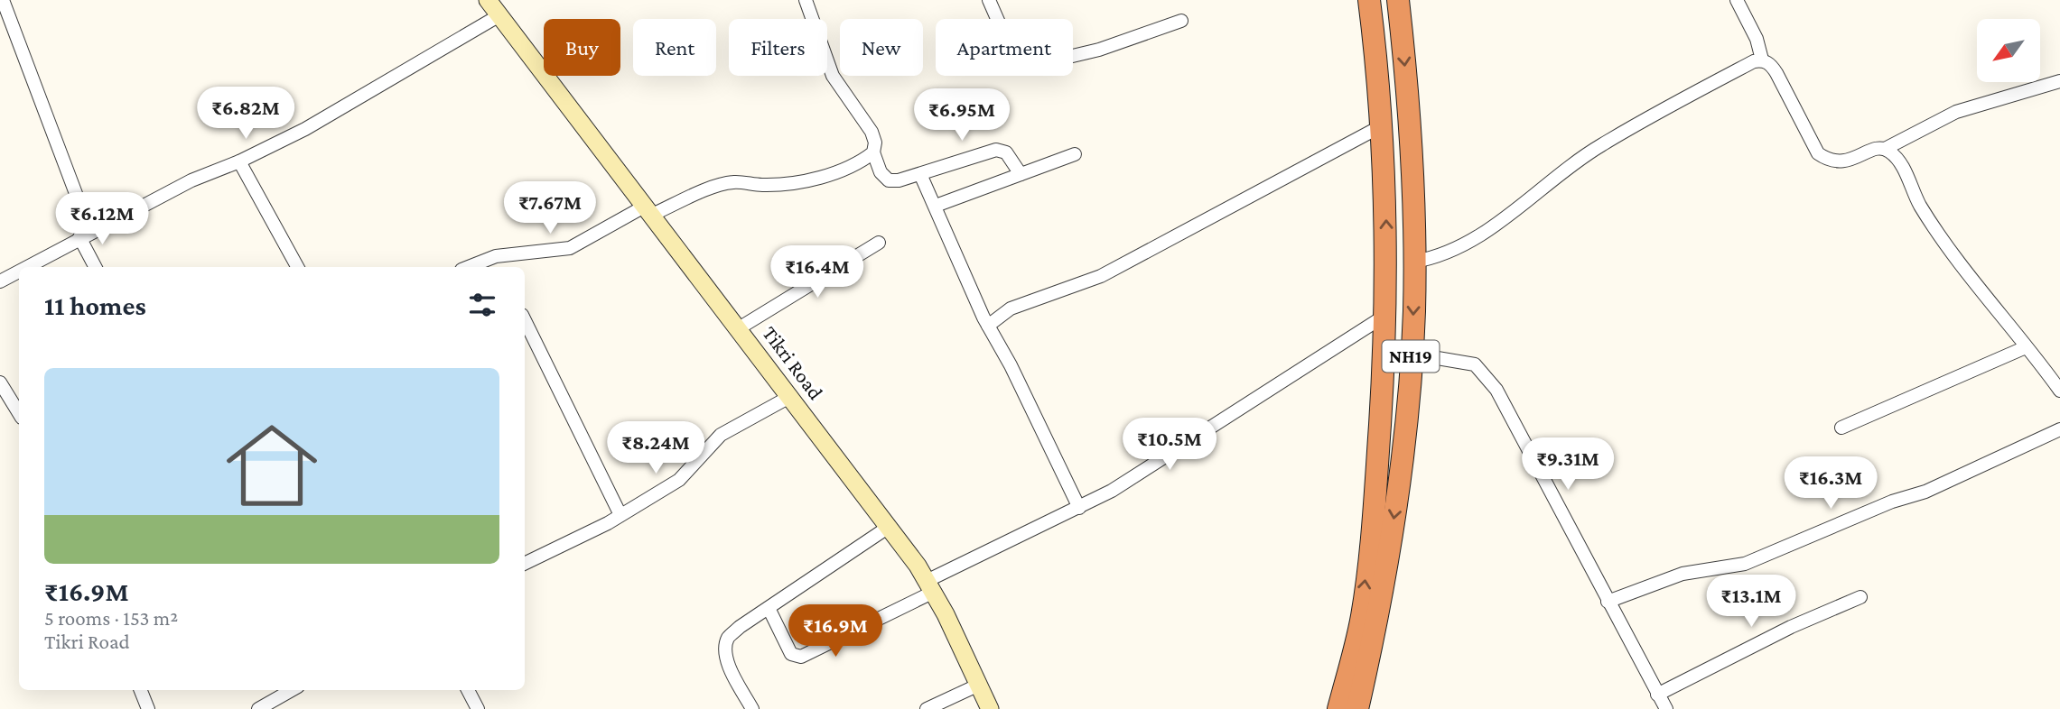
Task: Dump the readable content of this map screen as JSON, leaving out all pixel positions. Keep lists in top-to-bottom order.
{
  "streets": {
    "highway": ["NH19"],
    "street": ["Tikri Road"]
  },
  "north": "bottom left",
  "page": {
    "chip": [
      "Buy",
      "Rent",
      "Filters",
      "New",
      "Apartment"
    ],
    "price": [
      "₹6.82M",
      "₹6.95M",
      "₹7.67M",
      "₹6.12M",
      "₹16.4M",
      "₹10.5M",
      "₹8.24M",
      "₹9.31M",
      "₹16.3M",
      "₹13.1M",
      "₹16.9M"
    ],
    "heading": "11 homes",
    "list": [
      {
        "name": "₹16.9M",
        "note": "5 rooms · 153 m² · Tikri Road"
      }
    ]
  }
}
